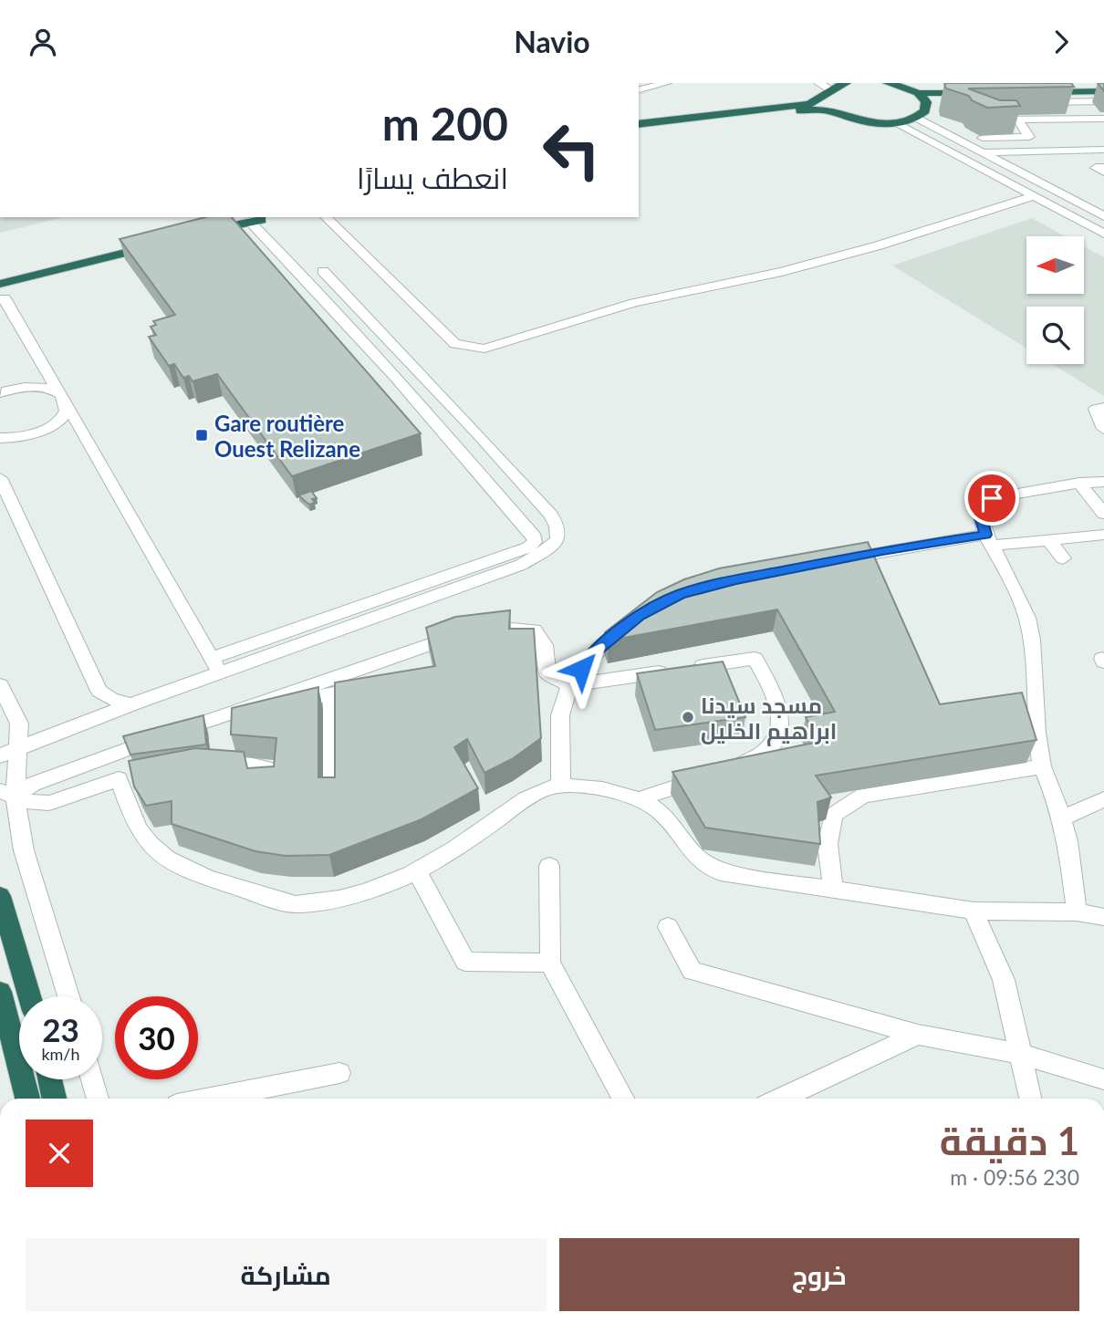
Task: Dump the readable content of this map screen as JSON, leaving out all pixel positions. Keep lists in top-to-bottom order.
{
  "places": {
    "transit": ["Gare routière Ouest Relizane"],
    "other": ["مسجد سيدنا ابراهيم الخليل"]
  },
  "north": "left",
  "page": {
    "header": "Navio",
    "turn": ["200 m", "انعطف يسارًا"],
    "speed": "23 km/h",
    "limit": "30",
    "heading": ["1 دقيقة", "230 m · 09:56"],
    "buttons": ["خروج", "مشاركة"]
  }
}
